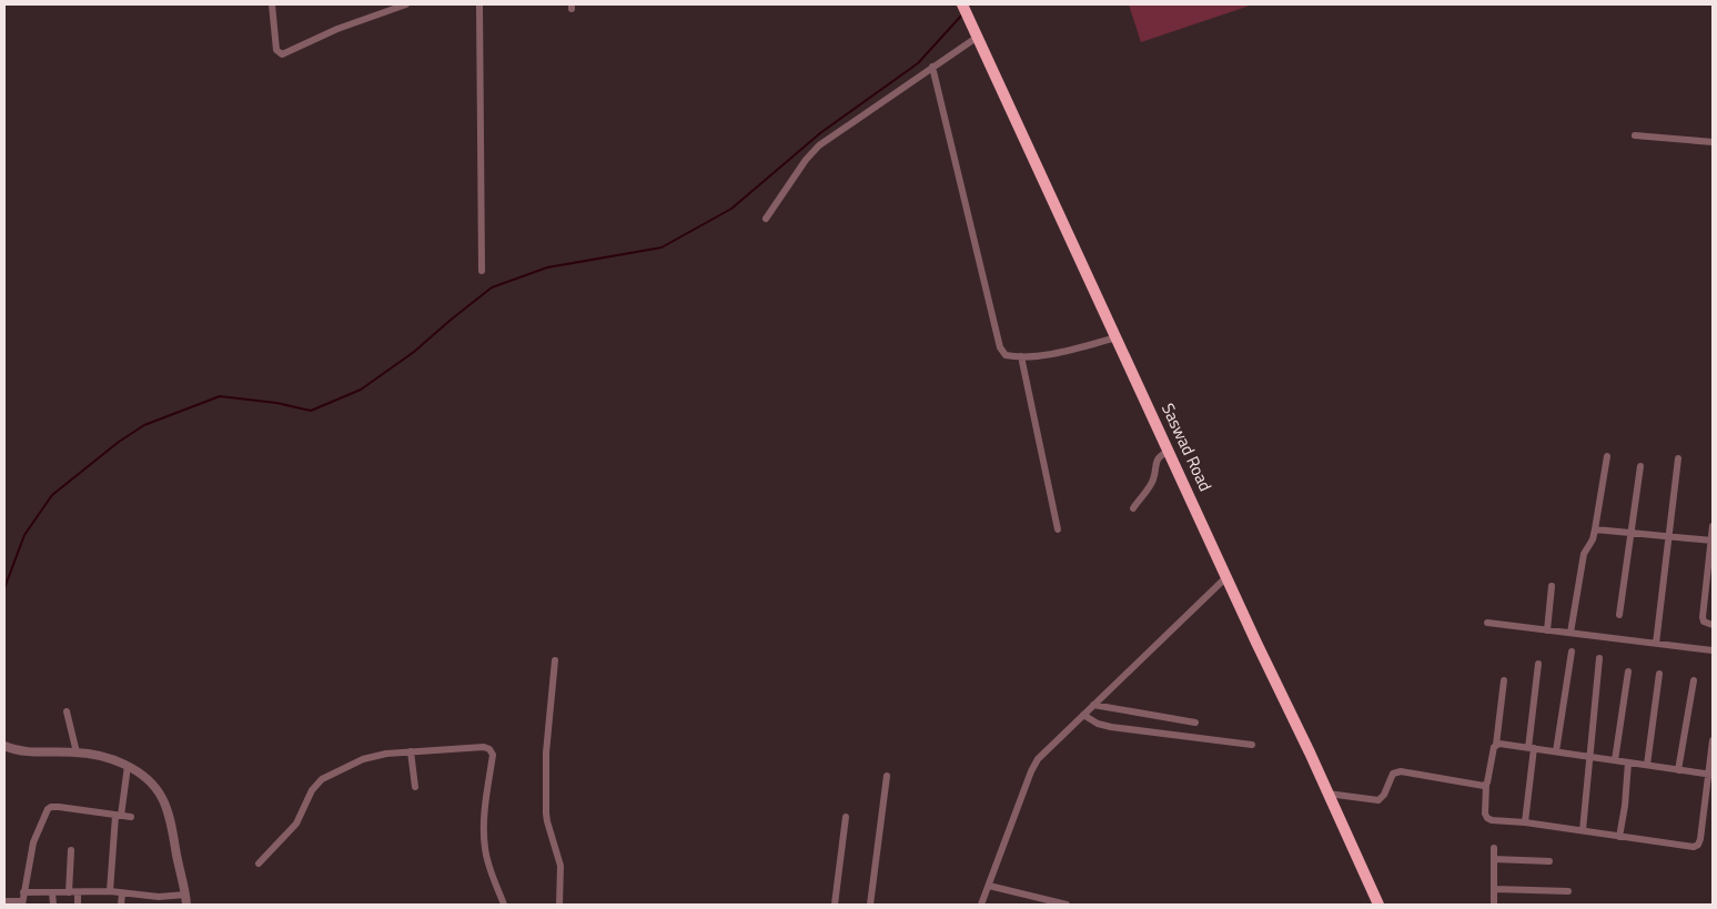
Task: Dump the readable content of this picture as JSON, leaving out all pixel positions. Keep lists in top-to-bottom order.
{
  "streets": {
    "highway": ["Saswad Road"]
  }
}
